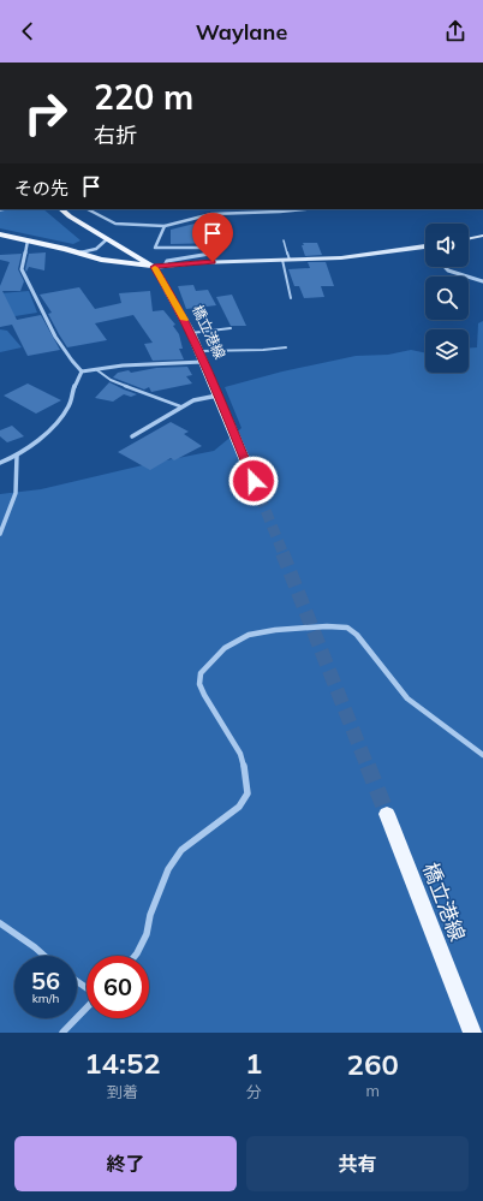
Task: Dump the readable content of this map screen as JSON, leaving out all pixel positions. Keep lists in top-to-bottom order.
{
  "streets": {
    "main road": ["橋立港線"]
  },
  "page": {
    "header": "Waylane",
    "turn": ["220 m", "右折"],
    "then": "その先",
    "speed": "56 km/h",
    "limit": "60",
    "eta": [
      "14:52",
      "到着",
      "1",
      "分",
      "260",
      "m"
    ],
    "buttons": ["終了", "共有"]
  }
}
